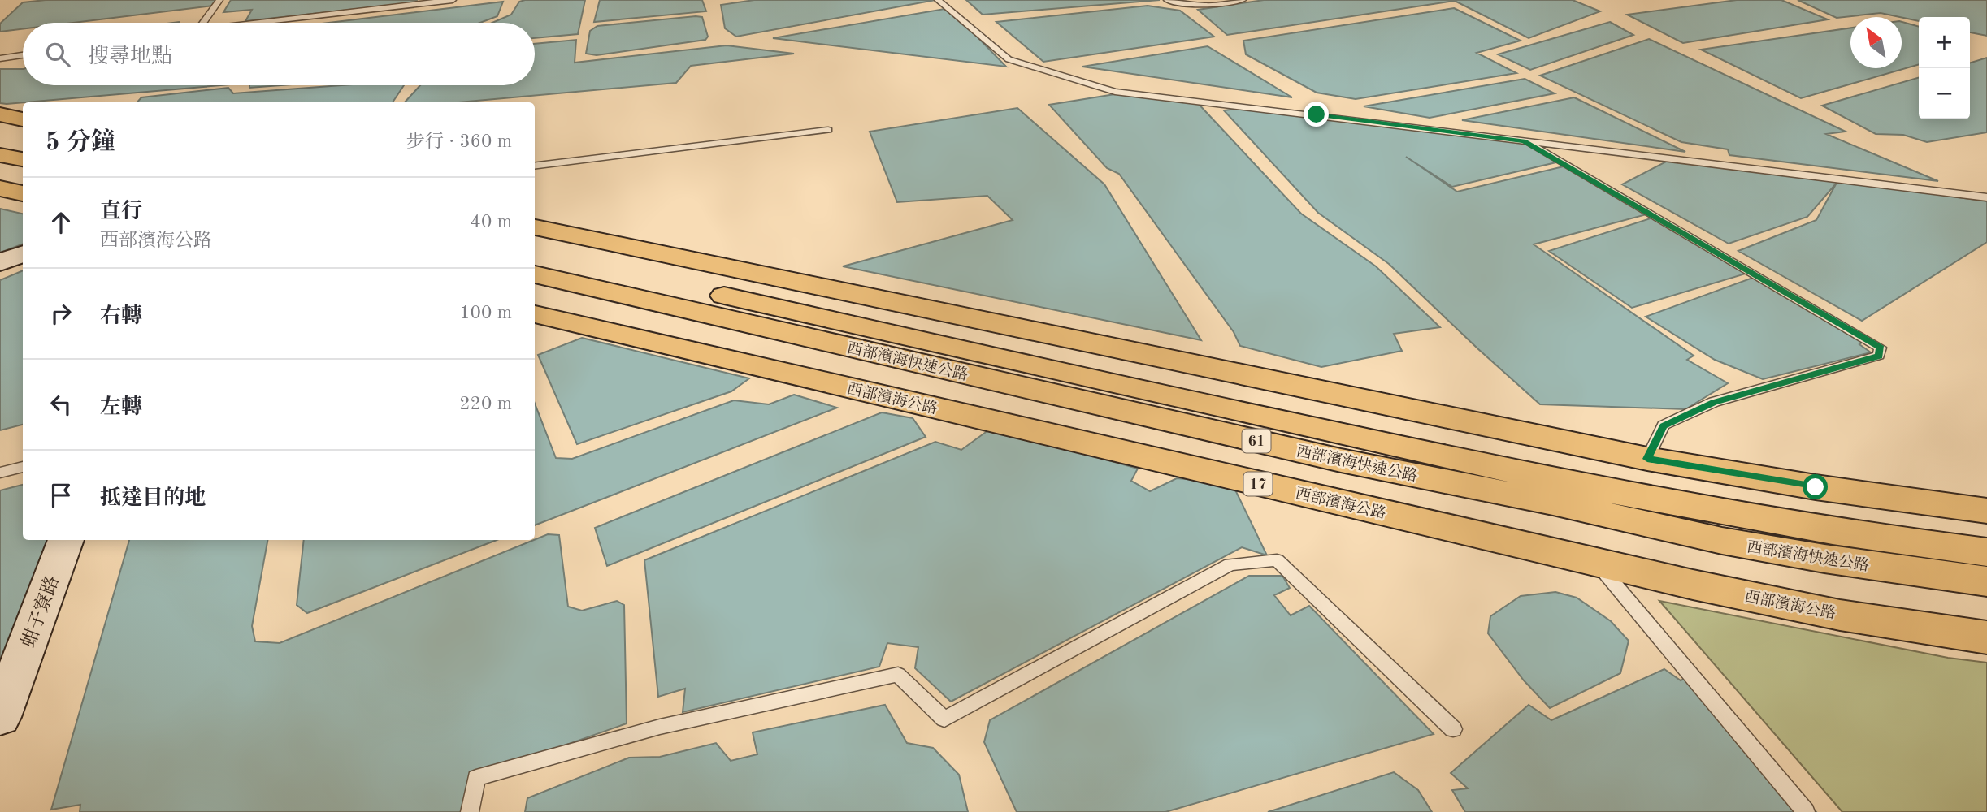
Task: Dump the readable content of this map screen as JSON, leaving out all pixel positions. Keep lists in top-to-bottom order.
{
  "streets": {
    "main road": [
      "西部濱海快速公路",
      "西部濱海公路",
      "61",
      "17"
    ],
    "street": ["蚶子寮路"]
  },
  "north": "top left",
  "page": {
    "map_buttons": ["+", "−"],
    "search": "搜尋地點",
    "heading": ["5 分鐘", "步行 · 360 m"],
    "list": [
      ["直行", "西部濱海公路", "40 m"],
      ["右轉", "100 m"],
      ["左轉", "220 m"],
      "抵達目的地"
    ]
  }
}
